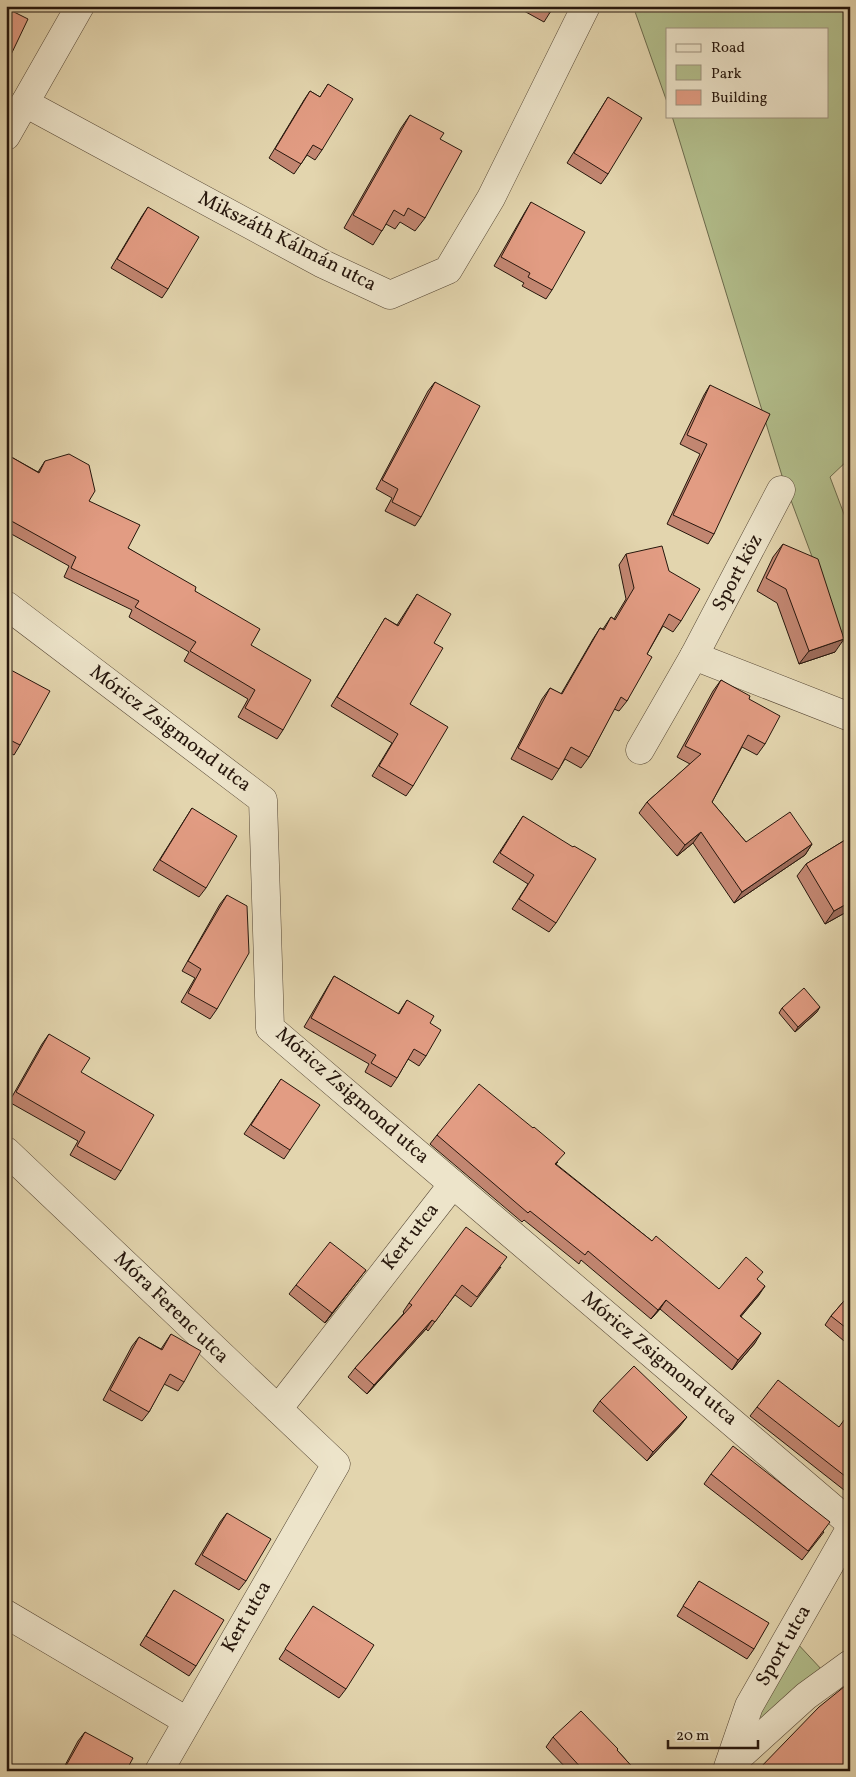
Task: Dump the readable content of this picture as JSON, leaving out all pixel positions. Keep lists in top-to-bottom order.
{
  "streets": {
    "street": [
      "Mikszáth Kálmán utca",
      "Sport köz",
      "Móricz Zsigmond utca",
      "Kert utca",
      "Móra Ferenc utca",
      "Sport utca"
    ]
  },
  "crossings": [
    ["Móricz Zsigmond utca", "Kert utca"],
    ["Kert utca", "Móra Ferenc utca"]
  ],
  "legend": ["Road", "Park", "Building"],
  "scale_bar": "20 m"
}
